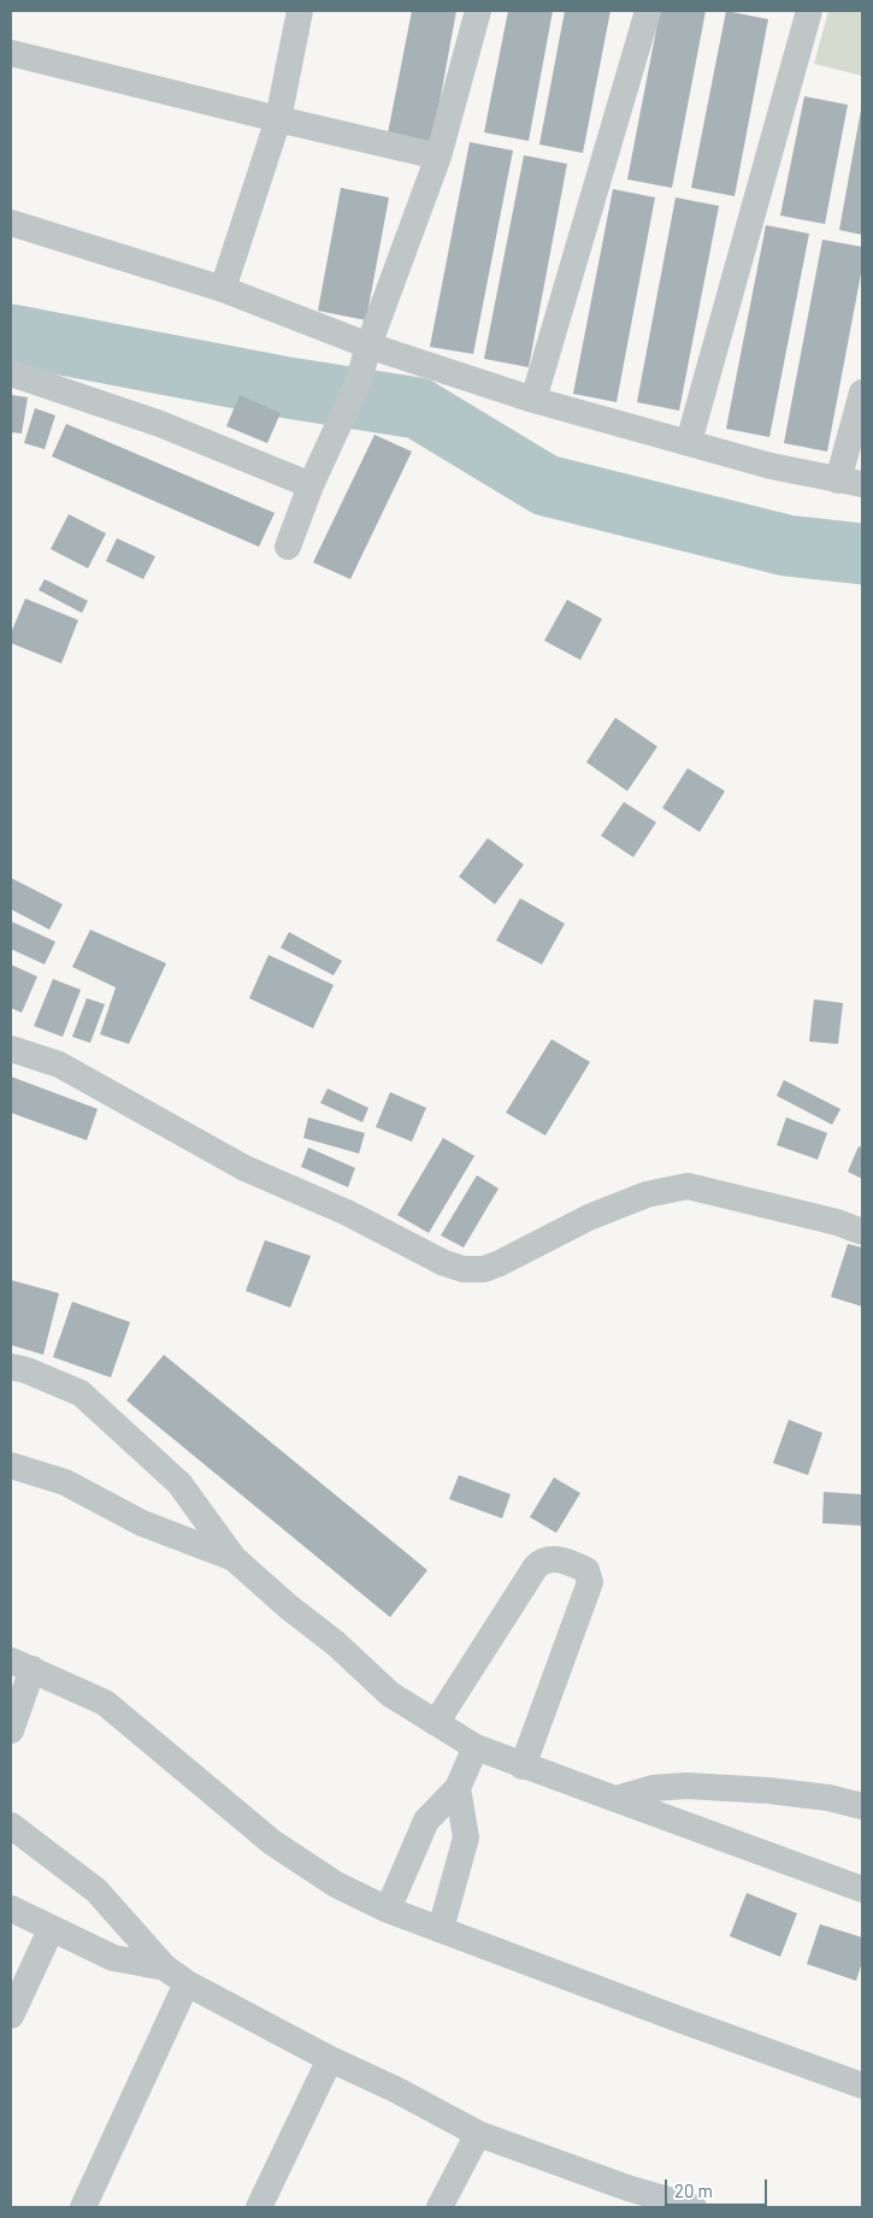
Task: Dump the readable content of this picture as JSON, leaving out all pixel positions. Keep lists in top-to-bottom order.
{
  "scale_bar": "20 m"
}
